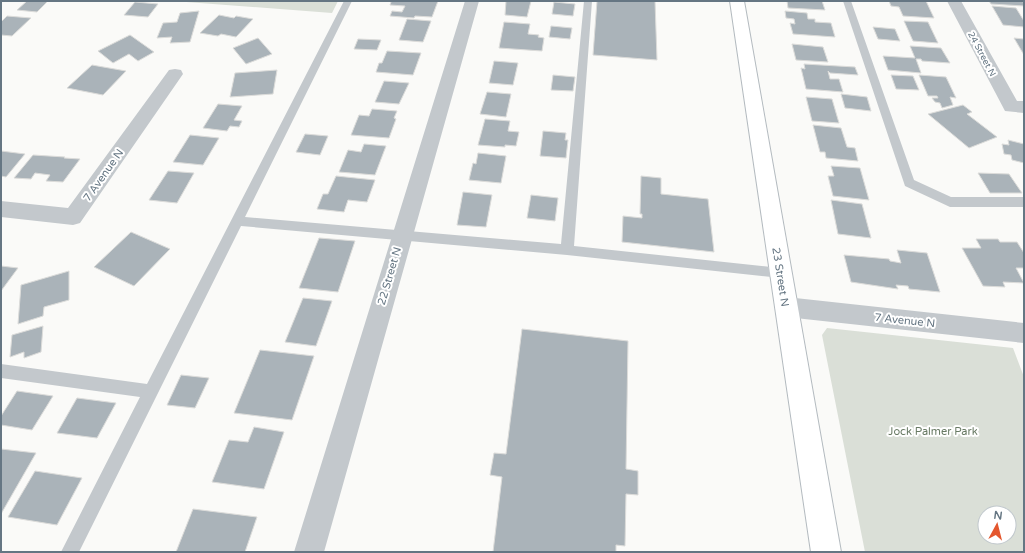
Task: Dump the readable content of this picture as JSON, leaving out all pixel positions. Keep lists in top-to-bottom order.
{
  "streets": {
    "street": [
      "24 Street N",
      "7 Avenue N",
      "22 Street N",
      "23 Street N"
    ]
  },
  "crossings": [
    ["7 Avenue N", "23 Street N"]
  ],
  "parks": ["Jock Palmer Park"],
  "north": "top"
}
